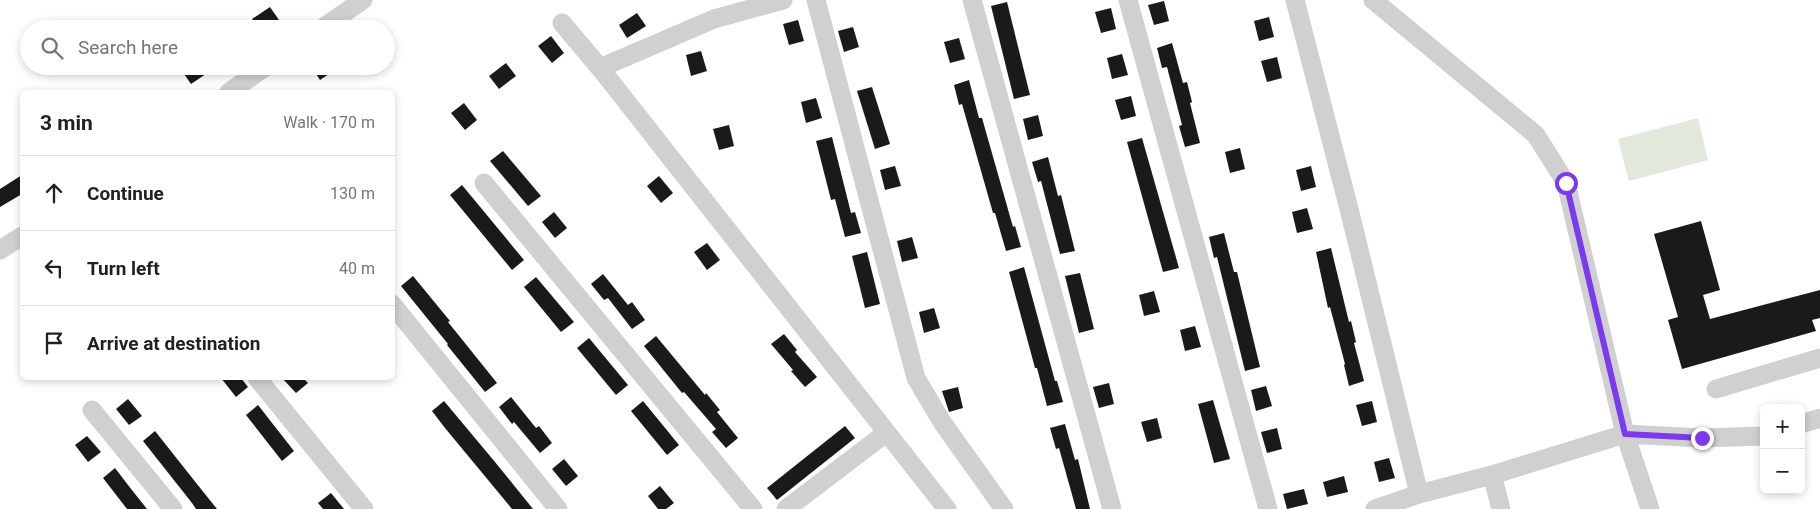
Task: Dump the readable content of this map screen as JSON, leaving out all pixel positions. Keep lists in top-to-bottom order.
{
  "page": {
    "search": "Search here",
    "heading": ["3 min", "Walk · 170 m"],
    "list": [
      ["Continue", "130 m"],
      ["Turn left", "40 m"],
      "Arrive at destination"
    ],
    "map_buttons": ["+", "−"]
  }
}
